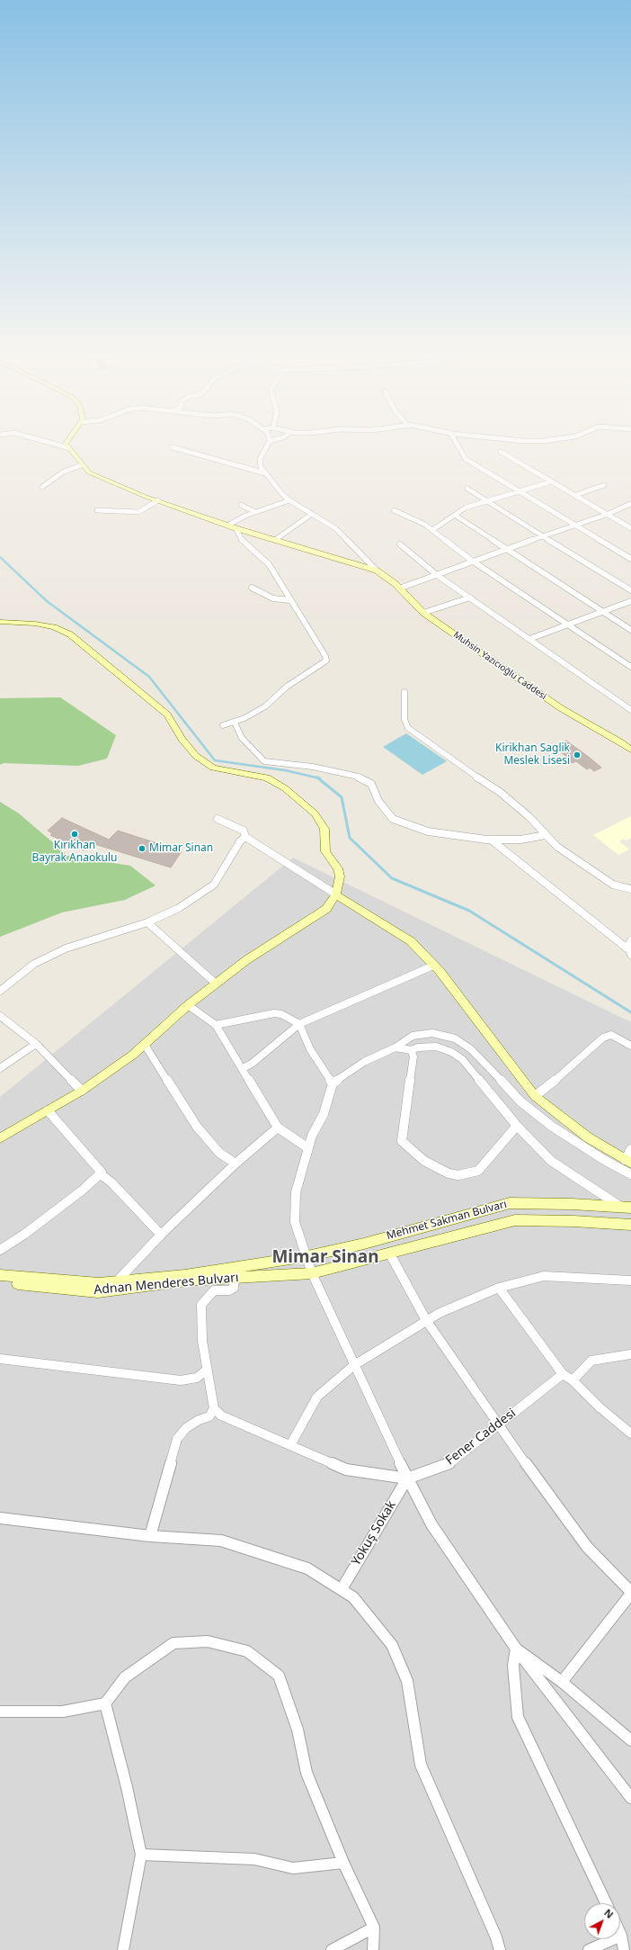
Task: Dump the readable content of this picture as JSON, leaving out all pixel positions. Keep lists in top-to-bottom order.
{
  "streets": {
    "street": [
      "Muhsin Yazıcıoğlu Caddesi",
      "Mehmet Sakman Bulvarı",
      "Adnan Menderes Bulvarı",
      "Fener Caddesi",
      "Yokuş Sokak"
    ]
  },
  "crossings": [
    ["Mehmet Sakman Bulvarı", "Adnan Menderes Bulvarı"],
    ["Fener Caddesi", "Yokuş Sokak"]
  ],
  "districts": ["Mimar Sinan"],
  "places": ["Kirikhan Saglik Meslek Lisesi", "Kırıkhan Bayrak Anaokulu", "Mimar Sinan"],
  "north": "top right"
}
